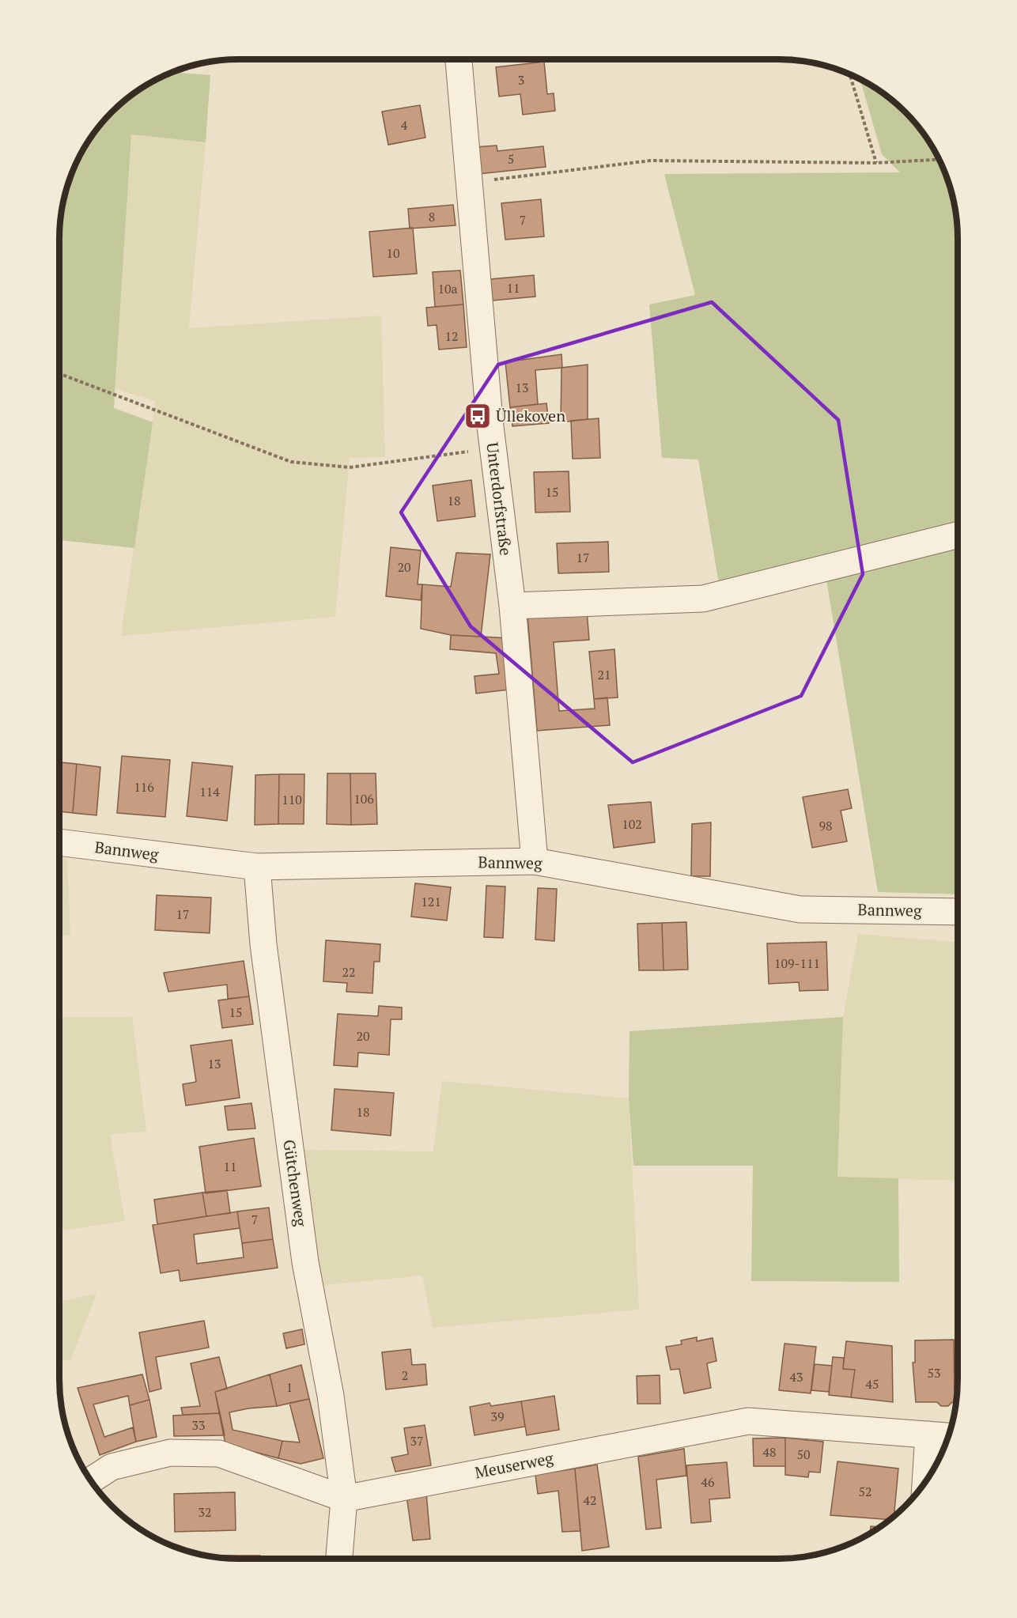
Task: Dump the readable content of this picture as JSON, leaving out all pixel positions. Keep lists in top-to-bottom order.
{
  "streets": {
    "street": [
      "Unterdorfstraße",
      "Bannweg",
      "Gütchenweg",
      "Meuserweg"
    ]
  },
  "crossings": [
    ["Unterdorfstraße", "Bannweg"],
    ["Bannweg", "Gütchenweg"],
    ["Gütchenweg", "Meuserweg"]
  ],
  "places": {
    "bus stop": ["Üllekoven"]
  },
  "house_numbers": [
    "3",
    "4",
    "5",
    "8",
    "7",
    "10",
    "11",
    "10a",
    "12",
    "13",
    "15",
    "18",
    "17",
    "20",
    "21",
    "116",
    "114",
    "106",
    "110",
    "102",
    "98",
    "121",
    "17",
    "109-111",
    "22",
    "15",
    "20",
    "13",
    "18",
    "11",
    "7",
    "53",
    "2",
    "43",
    "45",
    "1",
    "39",
    "33",
    "37",
    "48",
    "50",
    "46",
    "52",
    "42",
    "32"
  ]
}
